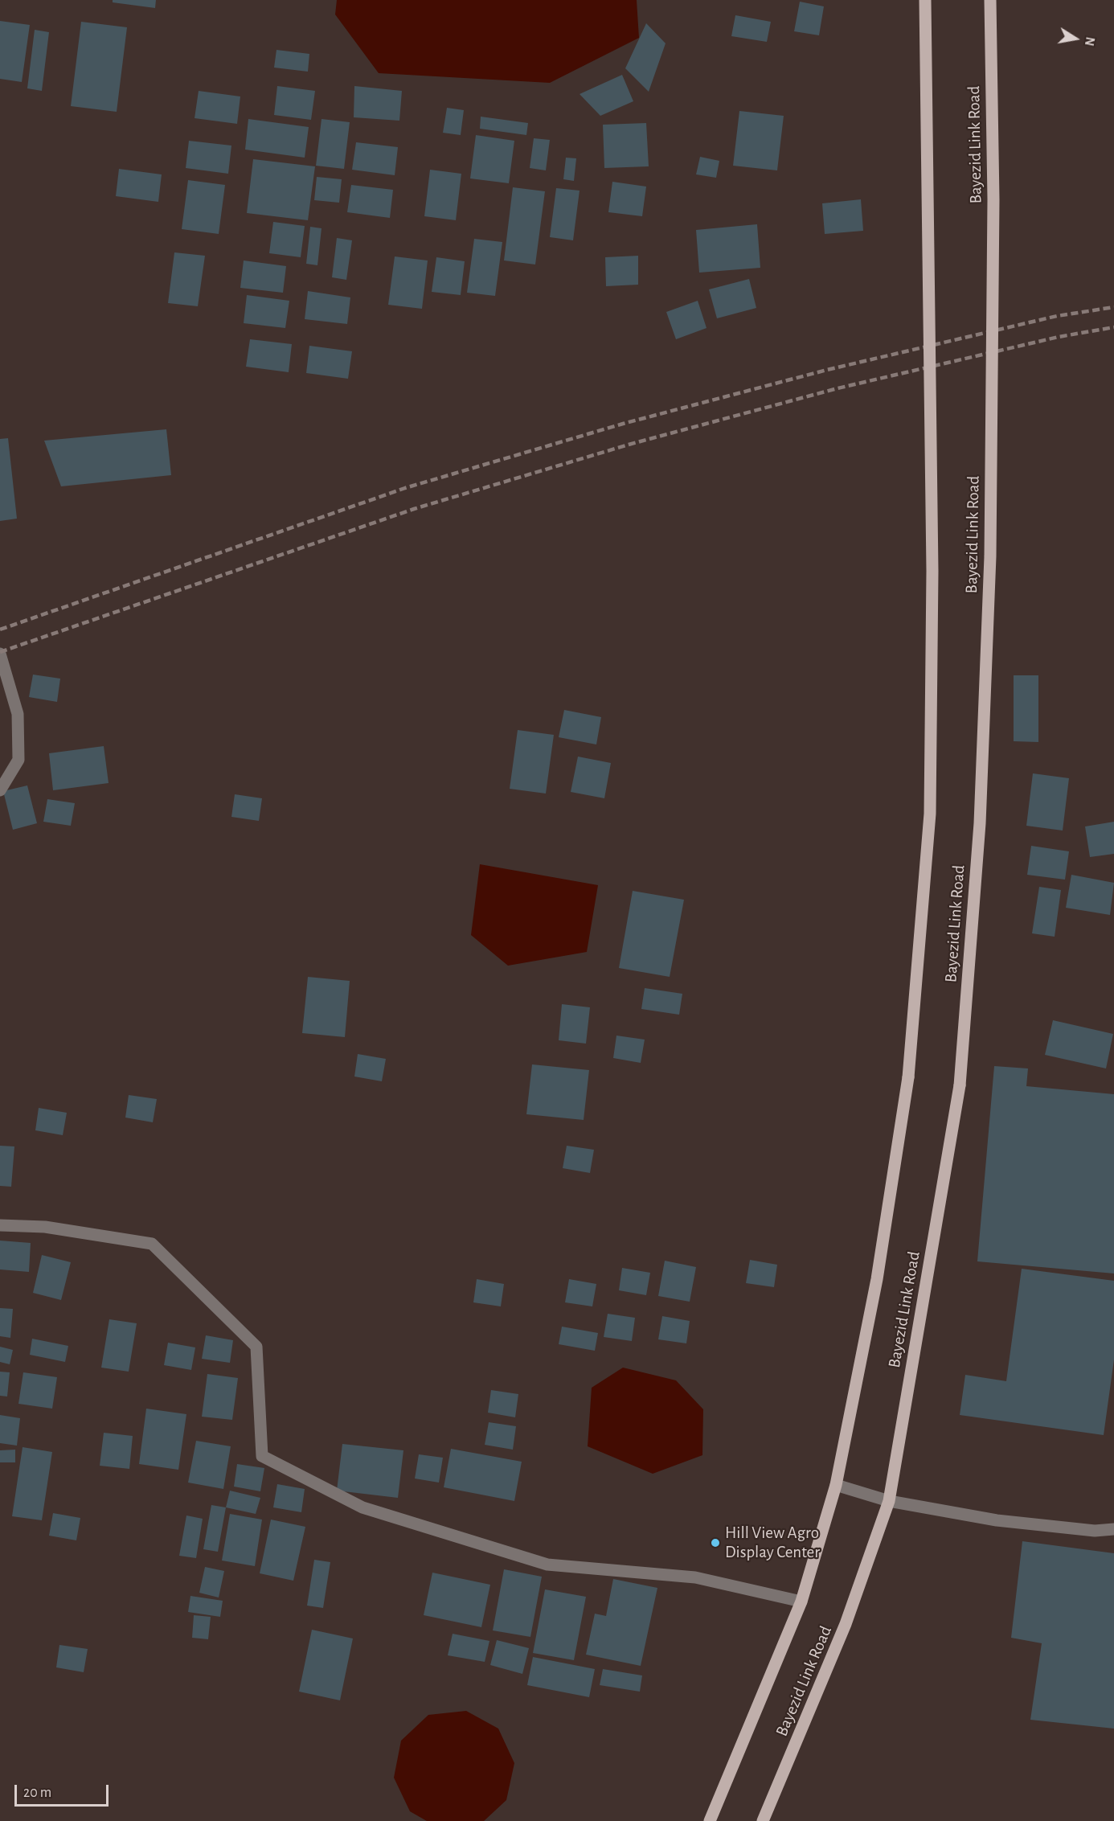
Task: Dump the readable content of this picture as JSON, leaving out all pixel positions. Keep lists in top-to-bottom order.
{
  "streets": {
    "main road": ["Bayezid Link Road"]
  },
  "places": ["Hill View Agro Display Center"],
  "scale_bar": "20 m",
  "north": "right"
}
